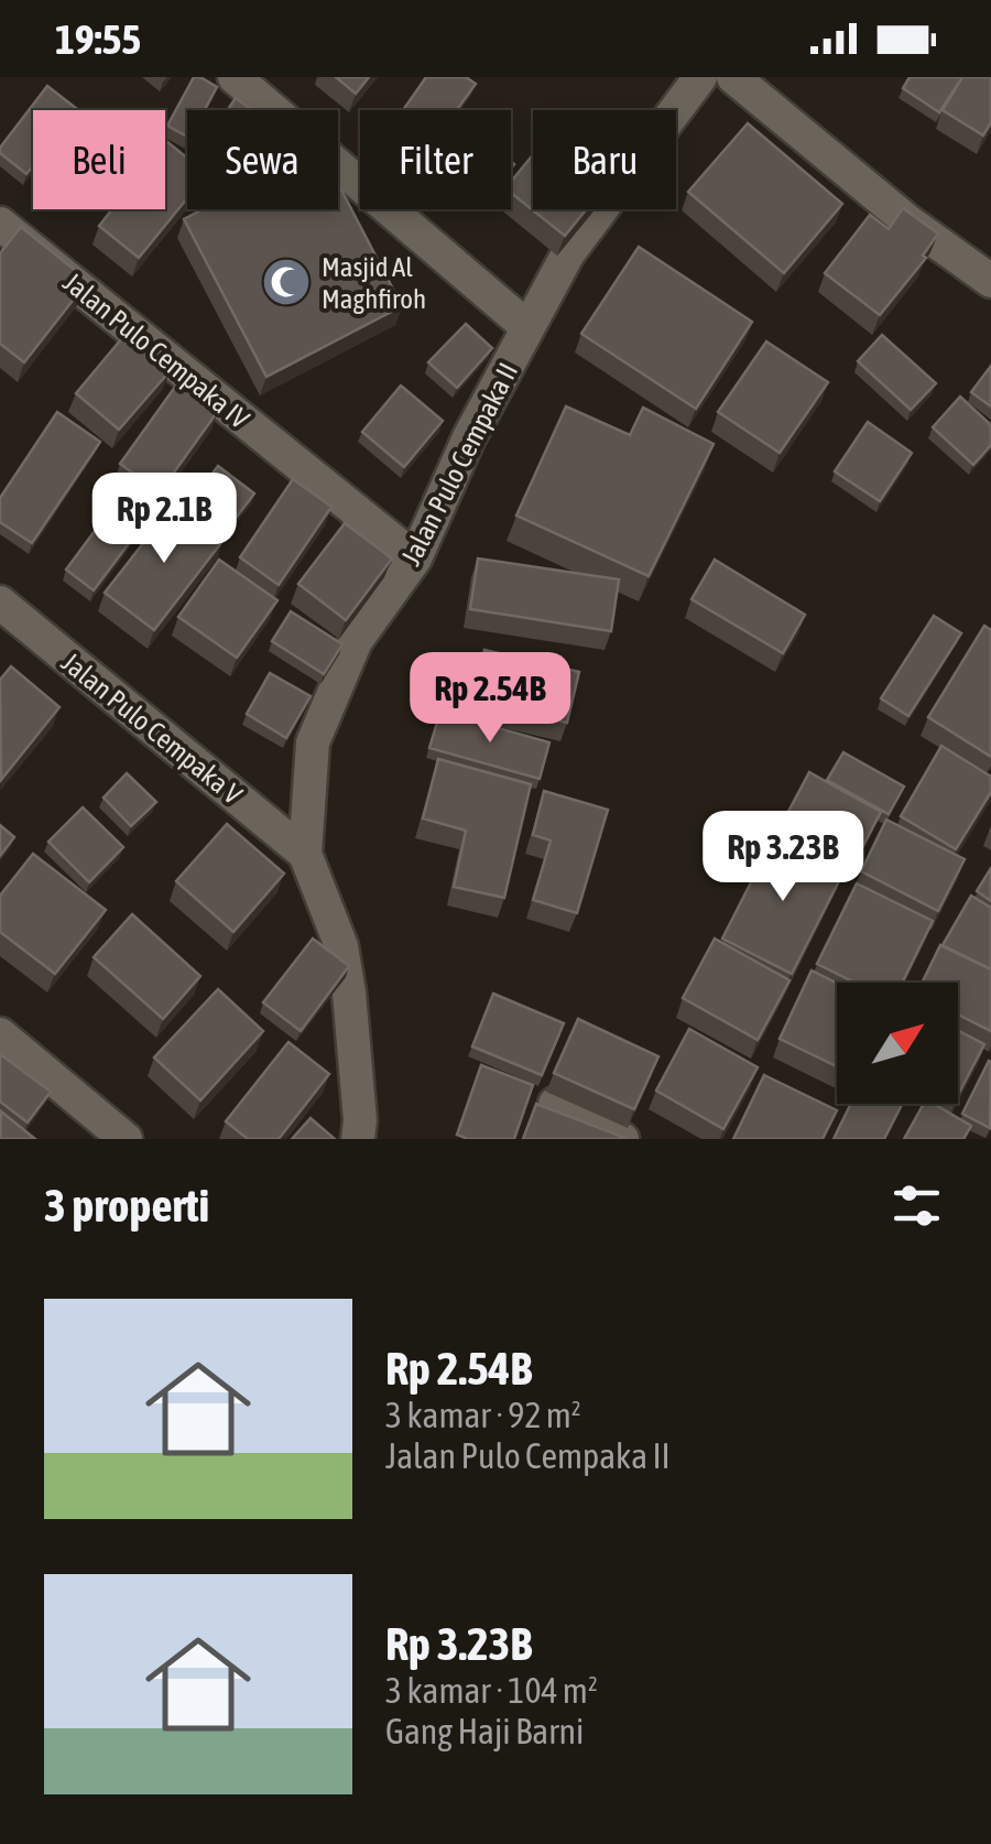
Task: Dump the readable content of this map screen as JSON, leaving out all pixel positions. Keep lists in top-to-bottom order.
{
  "streets": {
    "street": ["Jalan Pulo Cempaka IV", "Jalan Pulo Cempaka II", "Jalan Pulo Cempaka V"]
  },
  "crossings": [
    ["Jalan Pulo Cempaka IV", "Jalan Pulo Cempaka II"],
    ["Jalan Pulo Cempaka II", "Jalan Pulo Cempaka V"]
  ],
  "places": {
    "mosque": ["Masjid Al Maghfiroh"]
  },
  "north": "top right",
  "page": {
    "status": "19:55",
    "chip": [
      "Beli",
      "Sewa",
      "Filter",
      "Baru"
    ],
    "price": ["Rp 2.1B", "Rp 2.54B", "Rp 3.23B"],
    "heading": "3 properti",
    "list": [
      {
        "name": "Rp 2.54B",
        "note": "3 kamar · 92 m² · Jalan Pulo Cempaka II"
      },
      {
        "name": "Rp 3.23B",
        "note": "3 kamar · 104 m² · Gang Haji Barni"
      }
    ]
  }
}
